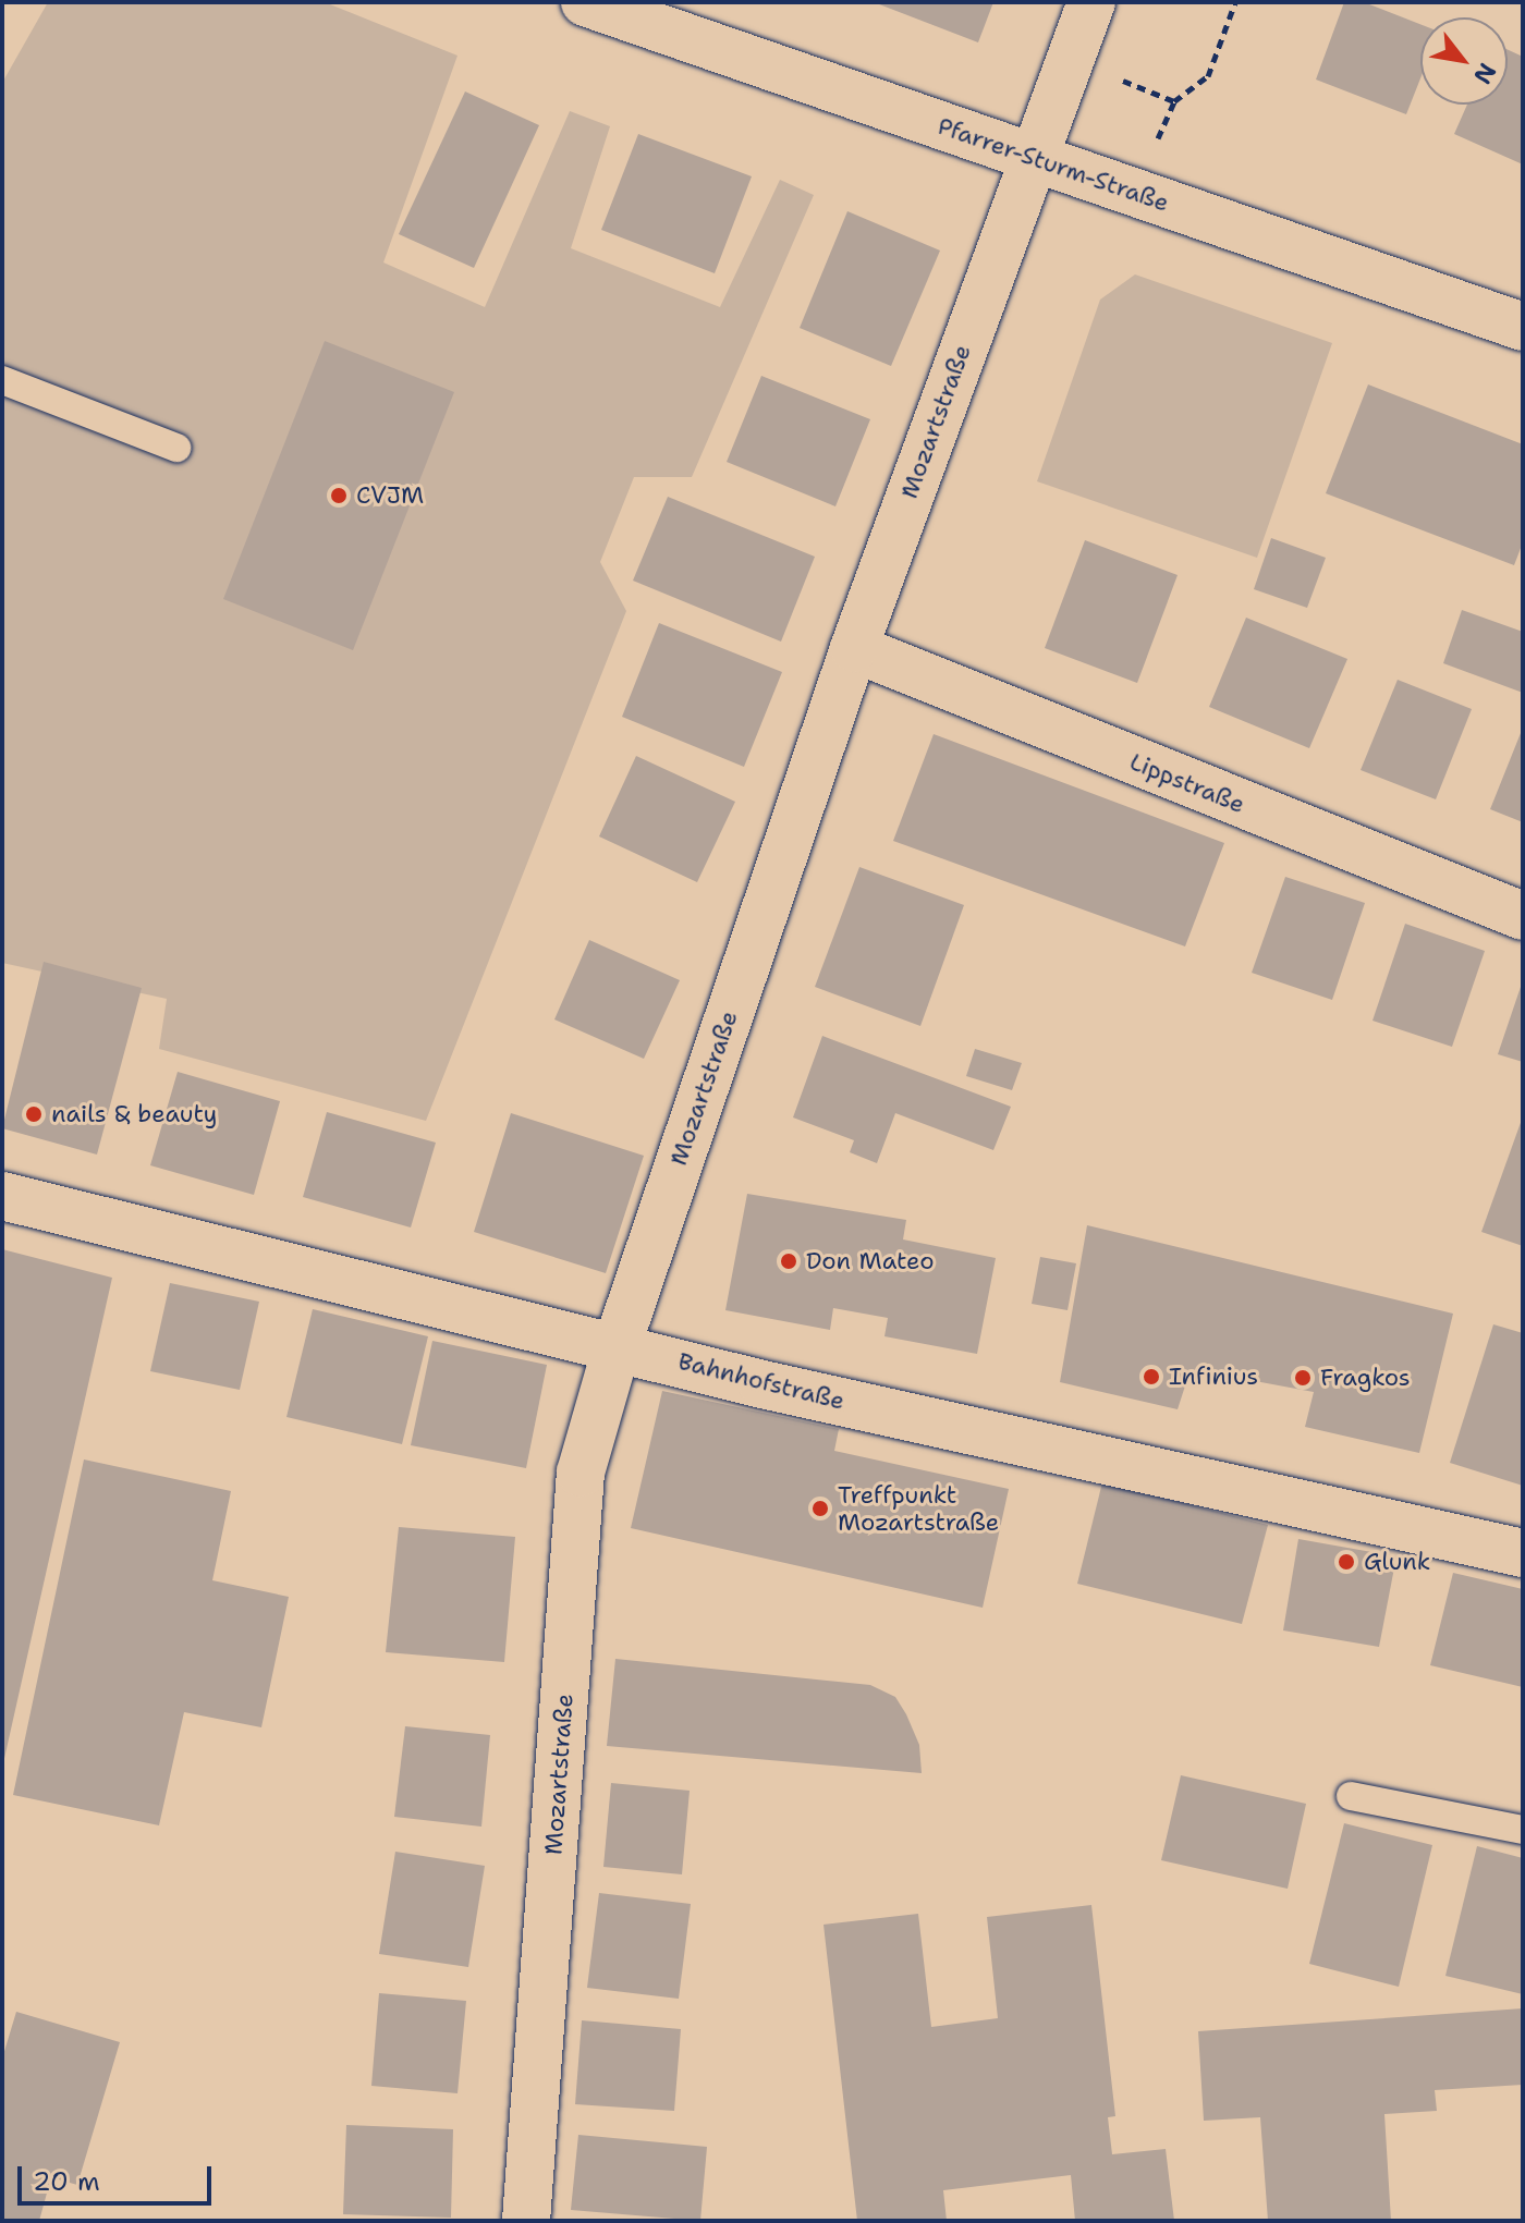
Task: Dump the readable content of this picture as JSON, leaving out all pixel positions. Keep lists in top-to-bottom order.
{
  "streets": {
    "street": [
      "Pfarrer-Sturm-Straße",
      "Mozartstraße",
      "Lippstraße",
      "Bahnhofstraße"
    ]
  },
  "crossings": [
    ["Pfarrer-Sturm-Straße", "Mozartstraße"],
    ["Mozartstraße", "Lippstraße"],
    ["Mozartstraße", "Bahnhofstraße"]
  ],
  "places": [
    "CVJM",
    "nails & beauty",
    "Don Mateo",
    "Infinius",
    "Fragkos",
    "Treffpunkt Mozartstraße",
    "Glunk"
  ],
  "scale_bar": "20 m",
  "north": "bottom right"
}
